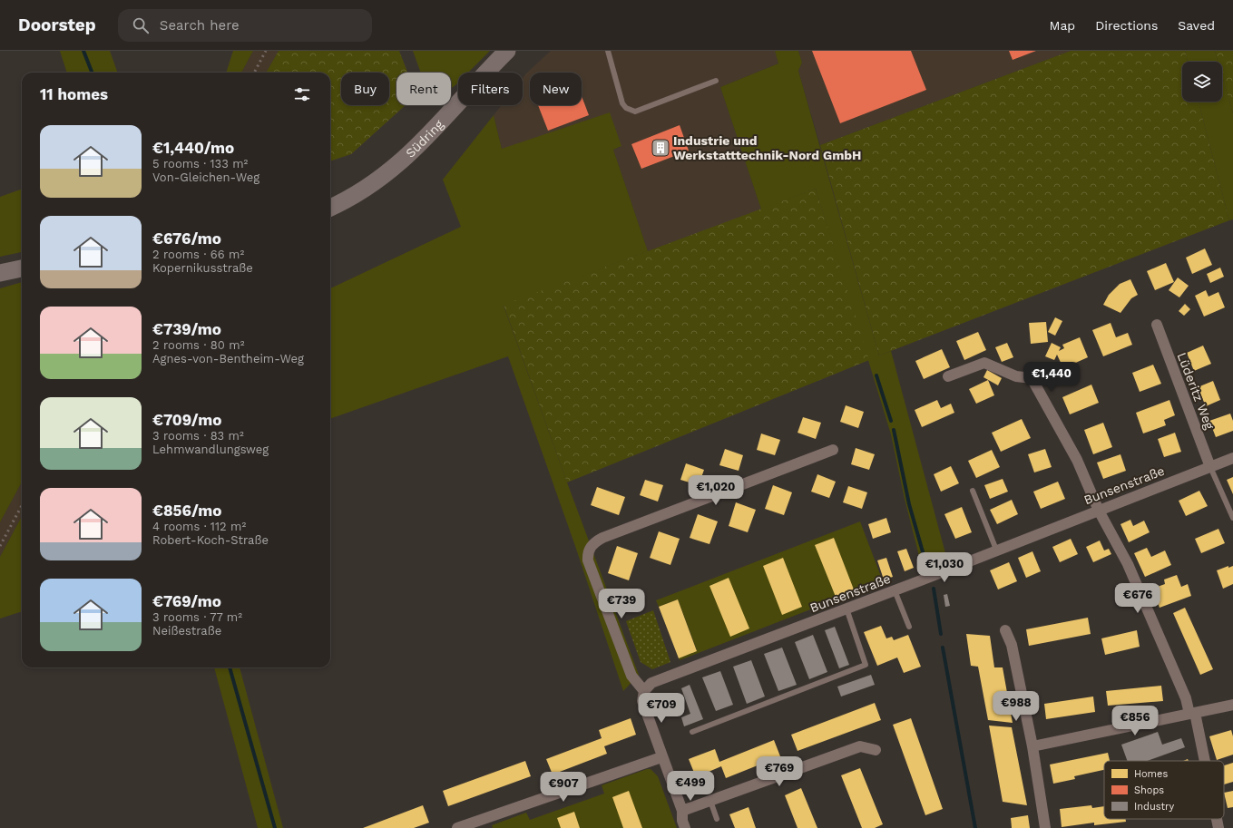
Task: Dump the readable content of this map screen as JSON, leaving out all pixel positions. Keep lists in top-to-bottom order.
{
  "streets": {
    "main road": ["Südring"],
    "street": ["Lüderitz Weg", "Bunsenstraße"]
  },
  "crossings": [
    ["Lüderitz Weg", "Bunsenstraße"]
  ],
  "places": {
    "building": ["Industrie und Werkstatttechnik-Nord GmbH"]
  },
  "legend": ["Homes", "Shops", "Industry"],
  "page": {
    "header": "Doorstep",
    "search": "Search here",
    "nav": ["Map", "Directions", "Saved"],
    "chip": [
      "Buy",
      "Rent",
      "Filters",
      "New"
    ],
    "heading": "11 homes",
    "list": [
      {
        "name": "€1,440/mo",
        "note": "5 rooms · 133 m² · Von-Gleichen-Weg"
      },
      {
        "name": "€676/mo",
        "note": "2 rooms · 66 m² · Kopernikusstraße"
      },
      {
        "name": "€739/mo",
        "note": "2 rooms · 80 m² · Agnes-von-Bentheim-Weg"
      },
      {
        "name": "€709/mo",
        "note": "3 rooms · 83 m² · Lehmwandlungsweg"
      },
      {
        "name": "€856/mo",
        "note": "4 rooms · 112 m² · Robert-Koch-Straße"
      },
      {
        "name": "€769/mo",
        "note": "3 rooms · 77 m² · Neißestraße"
      }
    ],
    "price": [
      "€1,440",
      "€1,020",
      "€1,030",
      "€676",
      "€739",
      "€988",
      "€709",
      "€856",
      "€769",
      "€499",
      "€907"
    ]
  }
}
